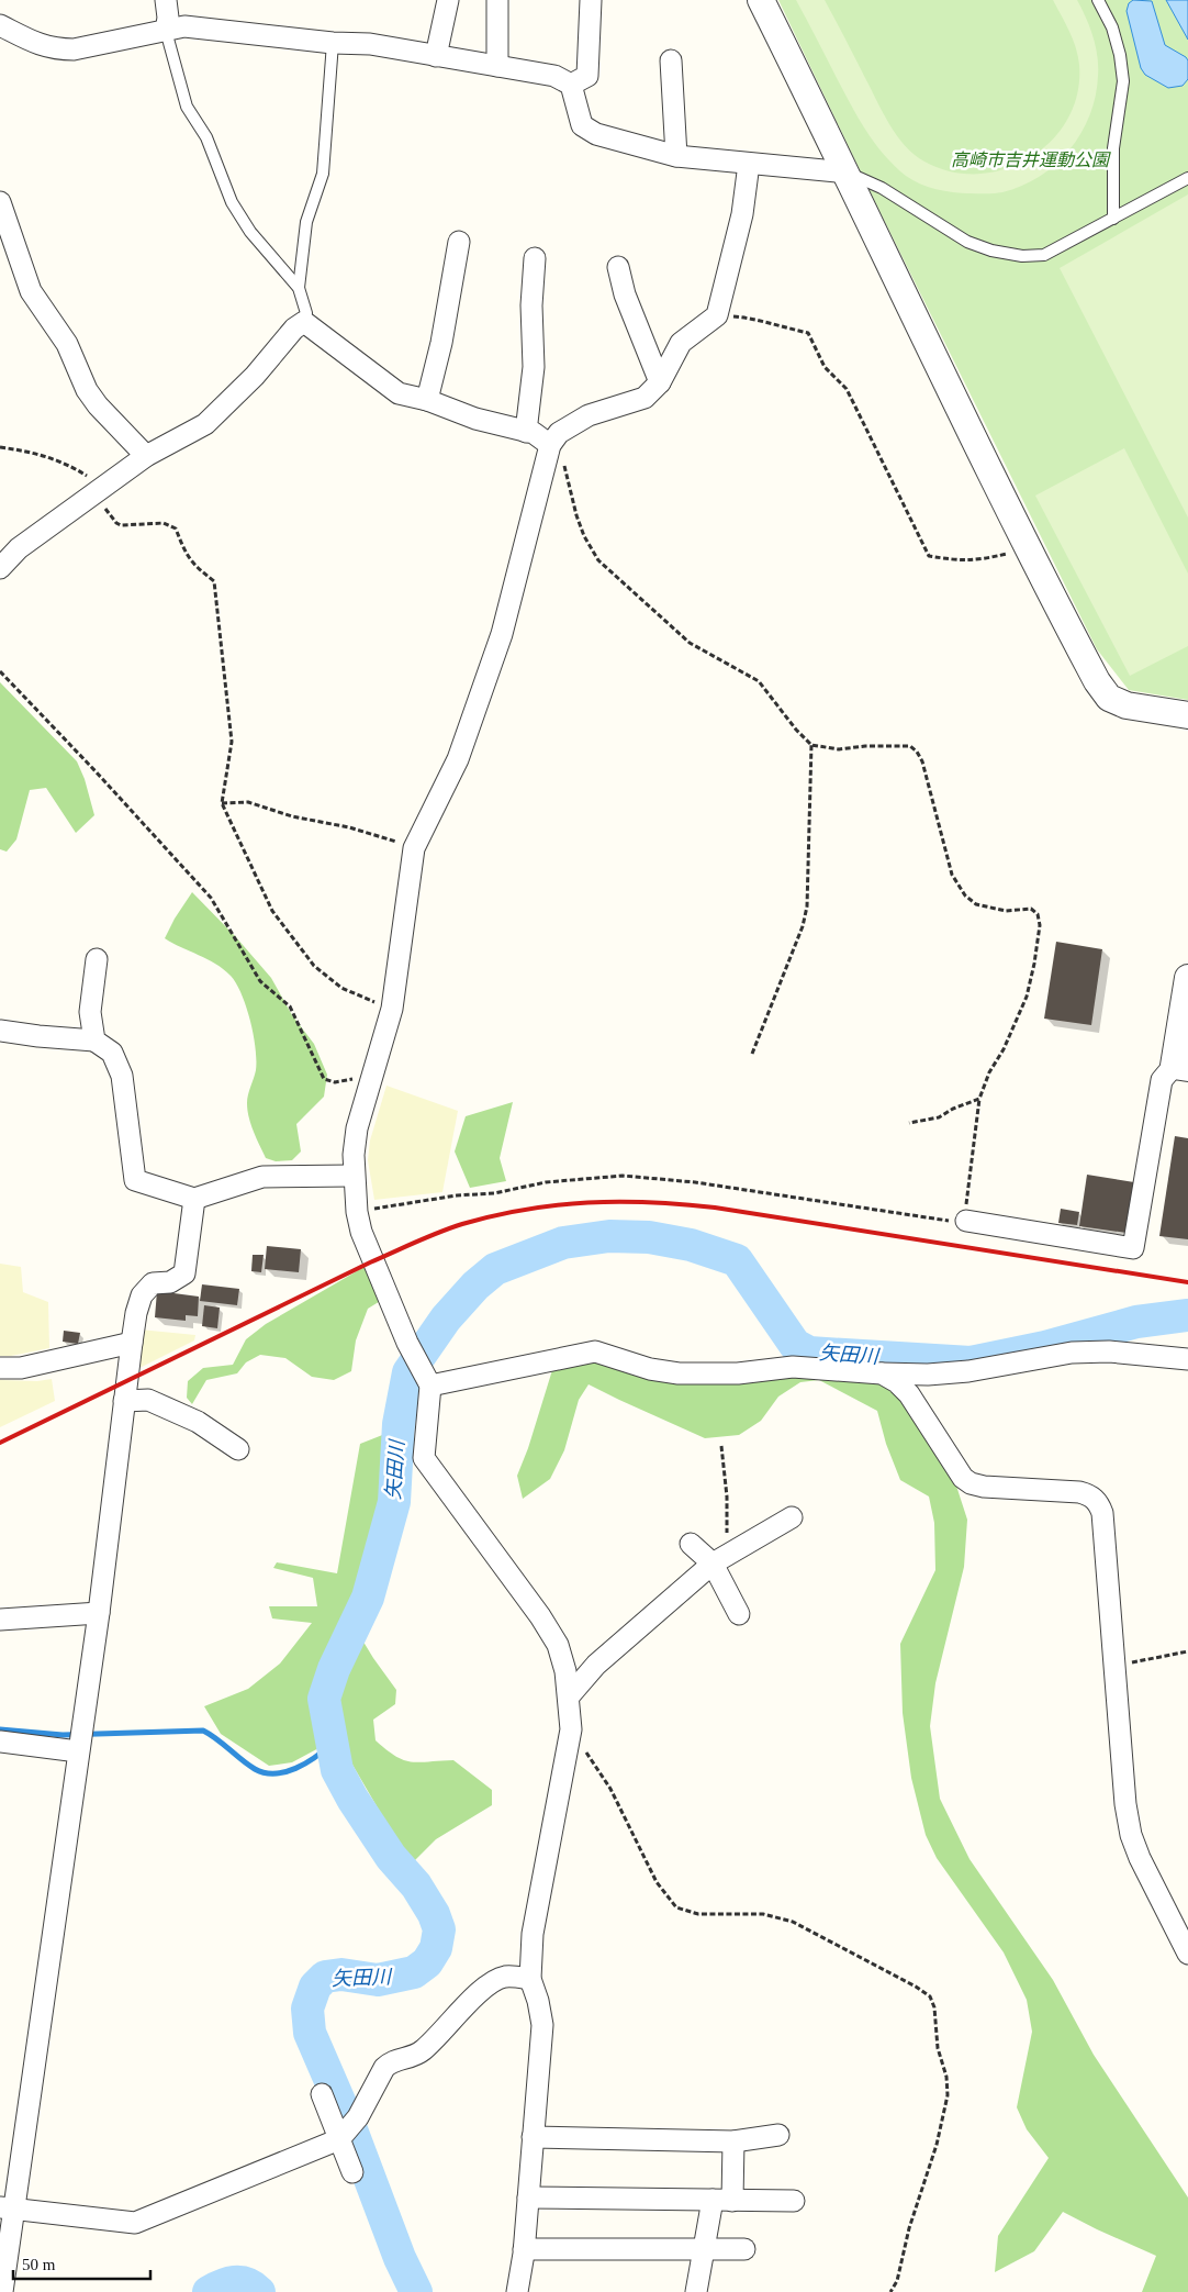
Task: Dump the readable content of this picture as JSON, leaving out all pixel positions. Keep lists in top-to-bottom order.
{
  "water": ["矢田川"],
  "parks": ["高崎市吉井運動公園"],
  "scale_bar": "50 m"
}
